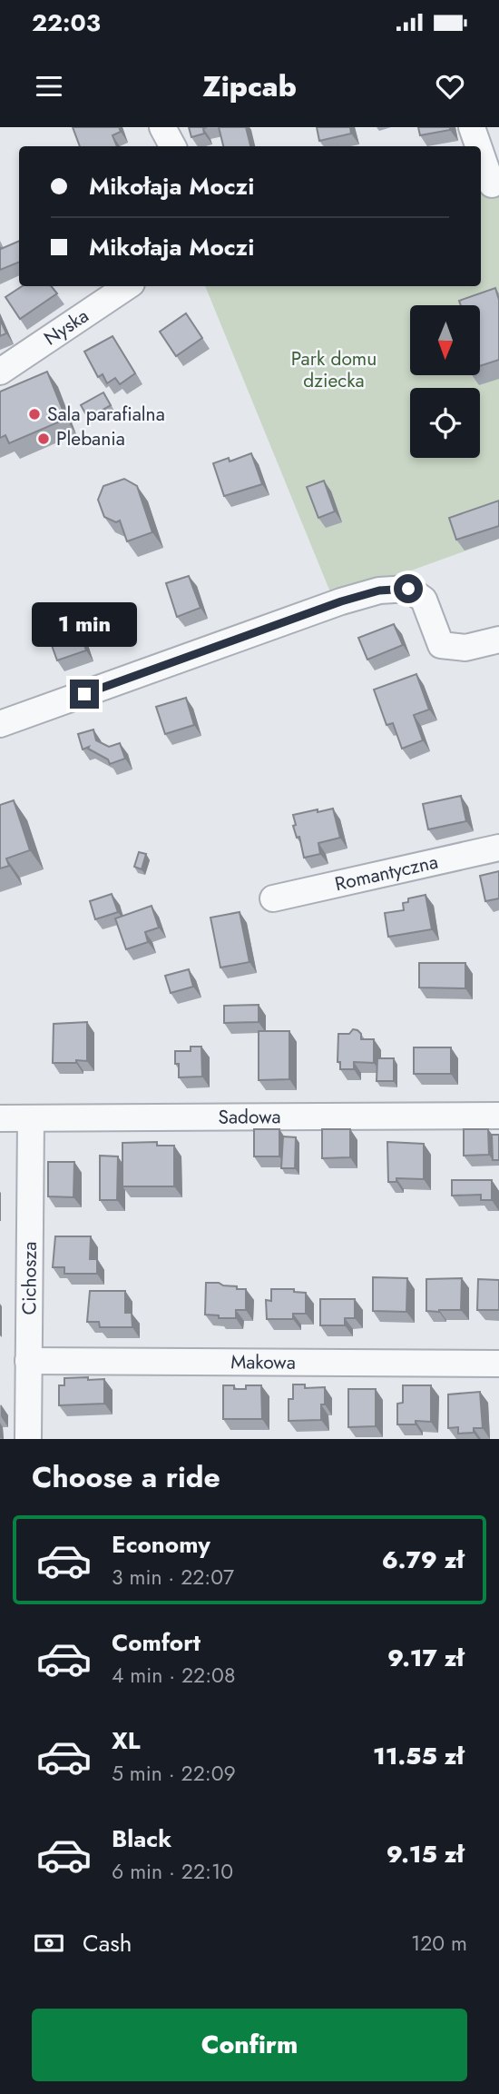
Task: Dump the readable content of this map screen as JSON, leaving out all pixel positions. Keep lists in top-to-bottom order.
{
  "streets": {
    "street": [
      "Nyska",
      "Romantyczna",
      "Sadowa",
      "Cichosza",
      "Makowa"
    ]
  },
  "crossings": [
    ["Sadowa", "Cichosza"],
    ["Cichosza", "Makowa"]
  ],
  "parks": ["Park domu dziecka"],
  "places": ["Sala parafialna", "Plebania"],
  "north": "bottom",
  "page": {
    "status": "22:03",
    "header": "Zipcab",
    "banner": ["Mikołaja Moczi", "Mikołaja Moczi"],
    "bubble": "1 min",
    "heading": "Choose a ride",
    "list": [
      {
        "name": "Economy",
        "note": "3 min · 22:07",
        "value": "6.79 zł"
      },
      {
        "name": "Comfort",
        "note": "4 min · 22:08",
        "value": "9.17 zł"
      },
      {
        "name": "XL",
        "note": "5 min · 22:09",
        "value": "11.55 zł"
      },
      {
        "name": "Black",
        "note": "6 min · 22:10",
        "value": "9.15 zł"
      }
    ],
    "pay": ["Cash", "120 m"],
    "buttons": "Confirm"
  }
}
